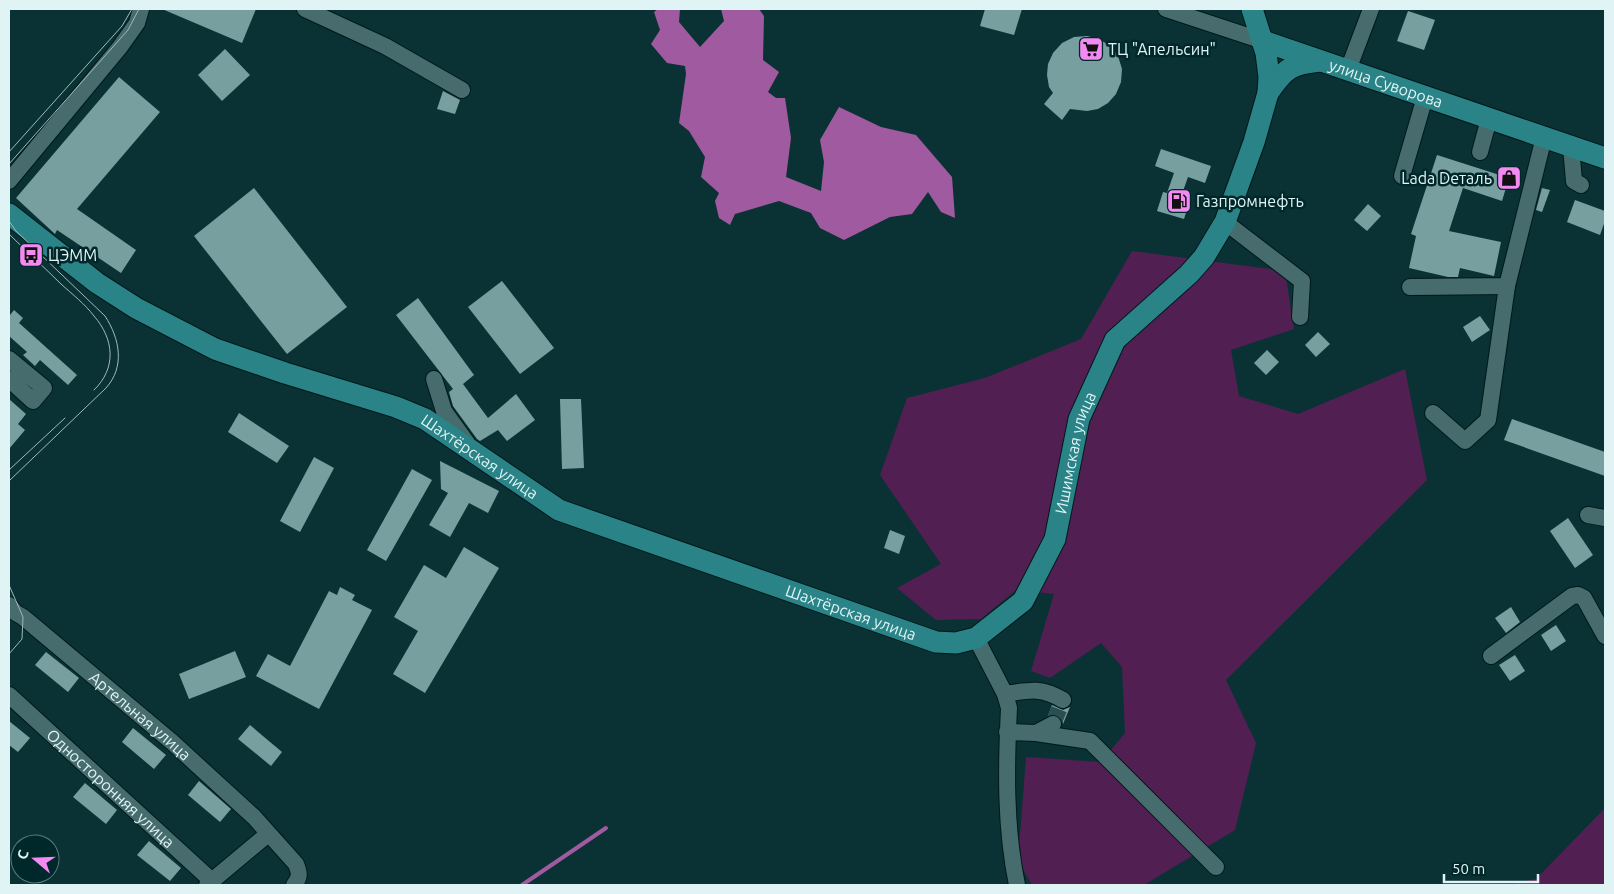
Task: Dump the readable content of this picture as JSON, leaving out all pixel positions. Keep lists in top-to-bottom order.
{
  "streets": {
    "main road": ["улица Суворова", "Ишимская улица", "Шахтёрская улица"],
    "street": ["Артельная улица", "Односторонняя улица"]
  },
  "crossings": [
    ["улица Суворова", "Ишимская улица"],
    ["Ишимская улица", "Шахтёрская улица"]
  ],
  "places": {
    "supermarket": ["ТЦ \"Апельсин\""],
    "shop": ["Lada Dеталь"],
    "fuel station": ["Газпромнефть"],
    "bus stop": ["ЦЭММ"]
  },
  "scale_bar": "50 m",
  "north": "left"
}
